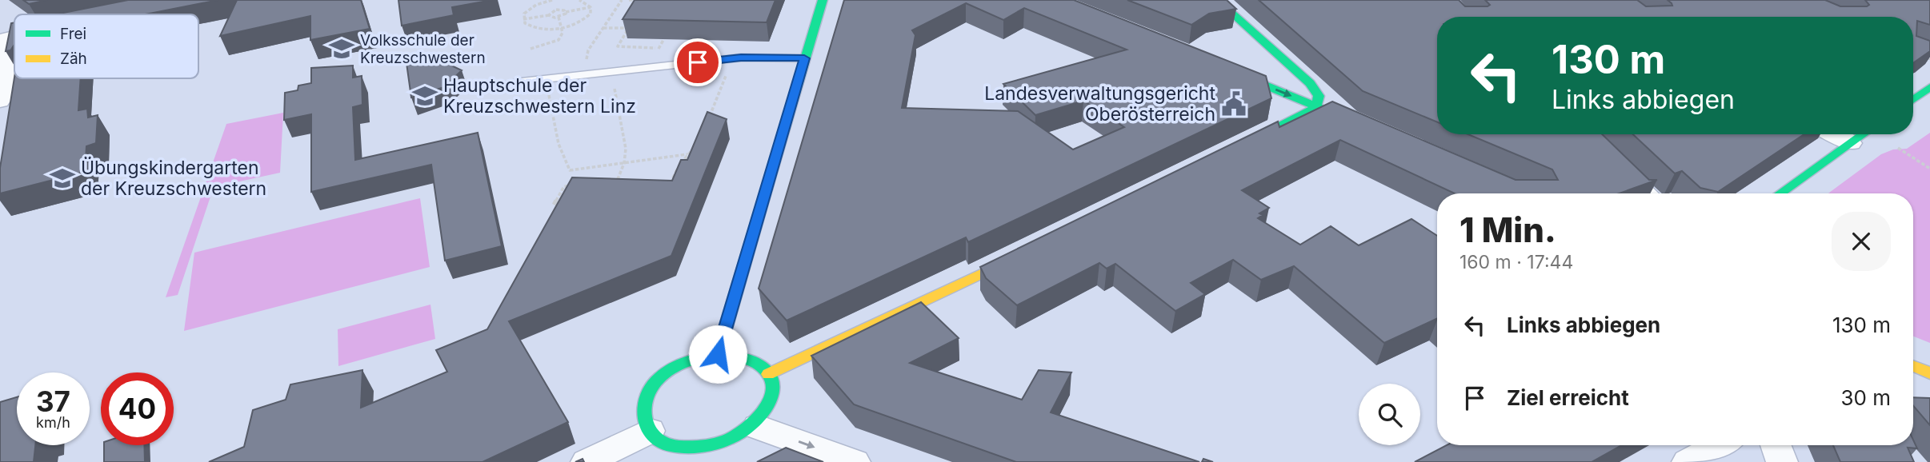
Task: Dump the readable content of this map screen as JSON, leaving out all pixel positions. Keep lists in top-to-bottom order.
{
  "places": {
    "school or university": ["Volksschule der Kreuzschwestern", "Hauptschule der Kreuzschwestern Linz", "Übungskindergarten der Kreuzschwestern"],
    "public building": ["Landesverwaltungsgericht Oberösterreich"]
  },
  "legend": ["Frei", "Zäh"],
  "page": {
    "turn": ["130 m", "Links abbiegen"],
    "heading": ["1 Min.", "160 m · 17:44"],
    "list": [
      {
        "name": "Links abbiegen",
        "value": "130 m"
      },
      {
        "name": "Ziel erreicht",
        "value": "30 m"
      }
    ],
    "speed": "37 km/h",
    "limit": "40"
  }
}
